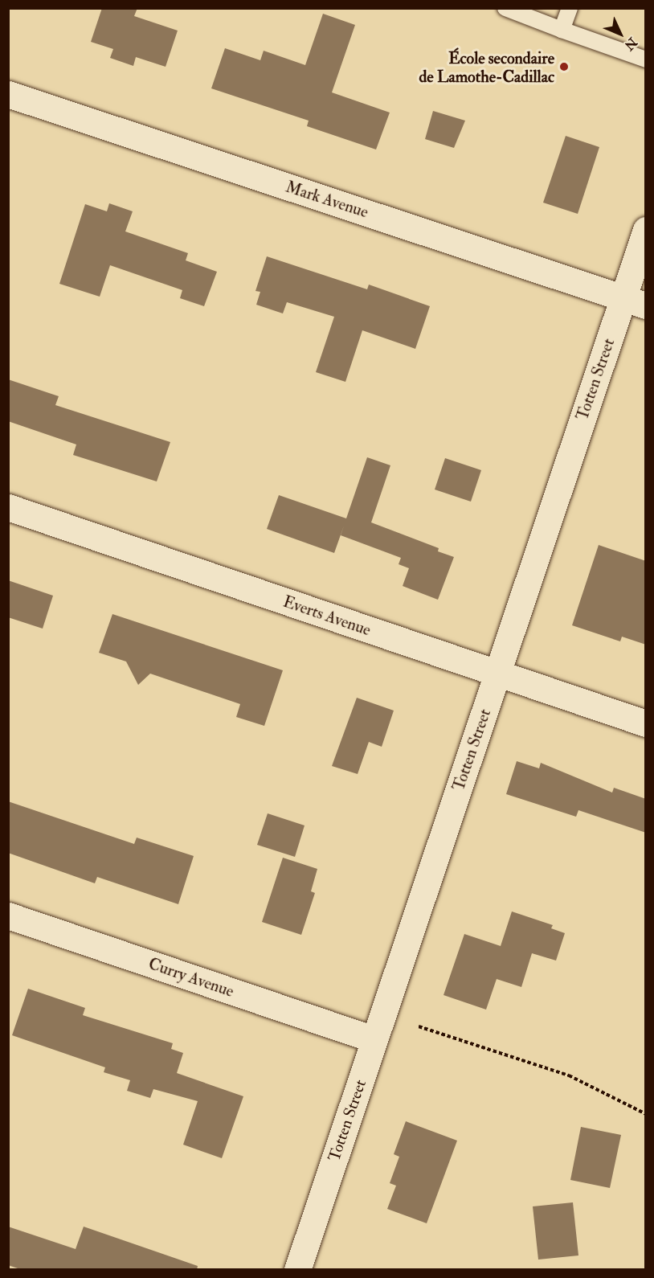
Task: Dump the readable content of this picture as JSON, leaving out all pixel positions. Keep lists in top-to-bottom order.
{
  "streets": {
    "street": [
      "Mark Avenue",
      "Totten Street",
      "Everts Avenue",
      "Curry Avenue"
    ]
  },
  "crossings": [
    ["Mark Avenue", "Totten Street"],
    ["Totten Street", "Everts Avenue"],
    ["Totten Street", "Curry Avenue"]
  ],
  "places": ["École secondaire de Lamothe-Cadillac"],
  "north": "bottom right"
}
